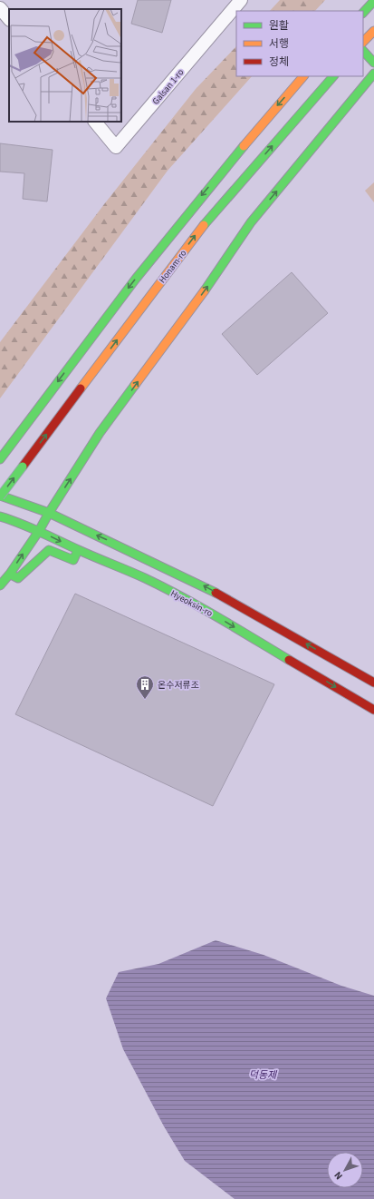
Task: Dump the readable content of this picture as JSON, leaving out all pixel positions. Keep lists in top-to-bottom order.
{
  "streets": {
    "main road": ["Honam-ro", "Hyeoksin-ro"],
    "street": ["Galsan 1-ro"]
  },
  "water": ["덕동제"],
  "places": {
    "building": ["온수저류조"]
  },
  "legend": ["원활", "서행", "정체"],
  "north": "bottom left"
}
